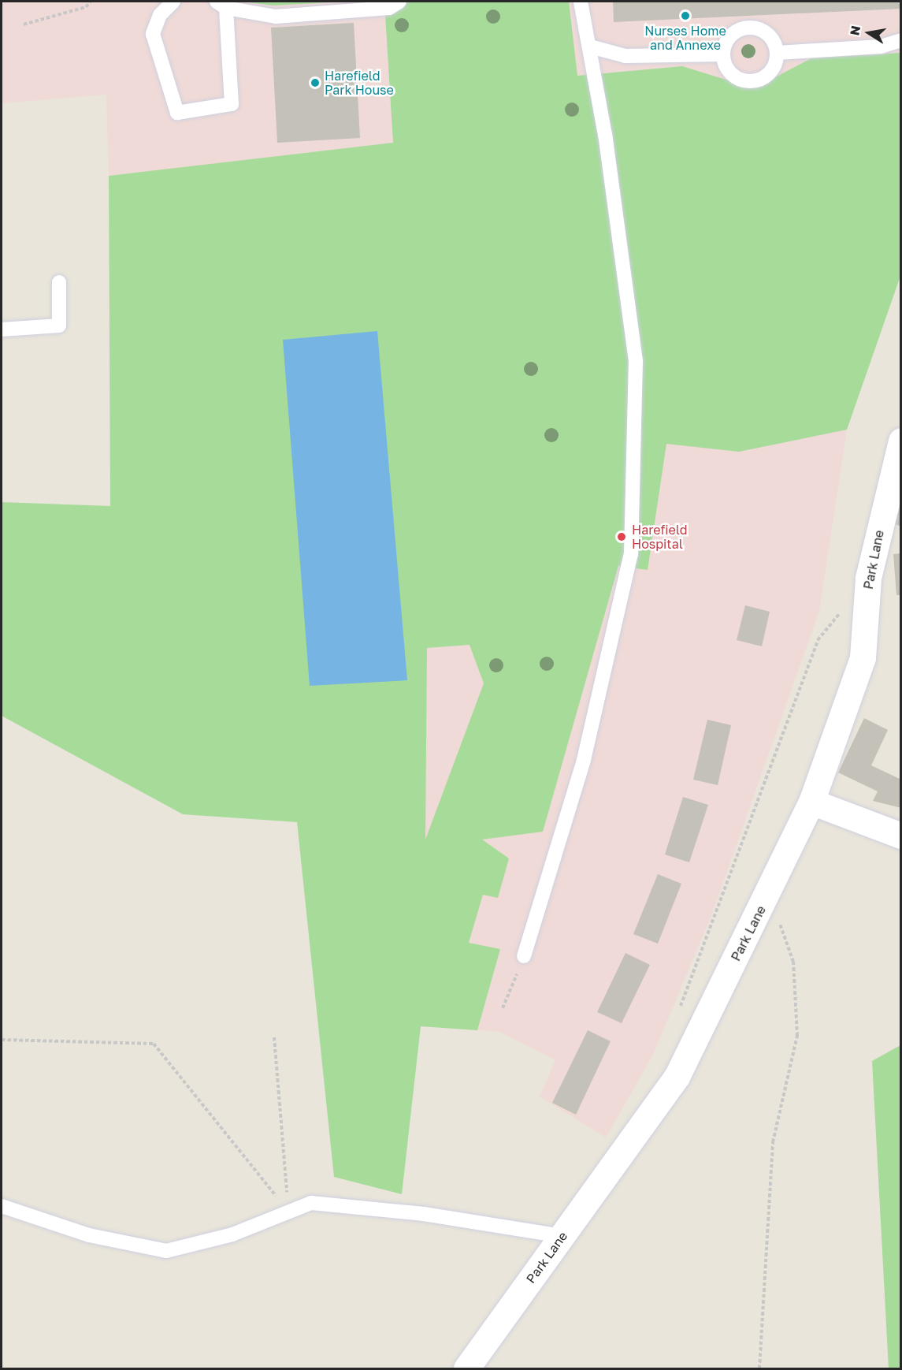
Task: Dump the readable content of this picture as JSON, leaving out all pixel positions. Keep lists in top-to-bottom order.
{
  "streets": {
    "street": ["Park Lane"]
  },
  "places": ["Nurses Home and Annexe", "Harefield Park House", "Harefield Hospital"],
  "north": "left"
}
